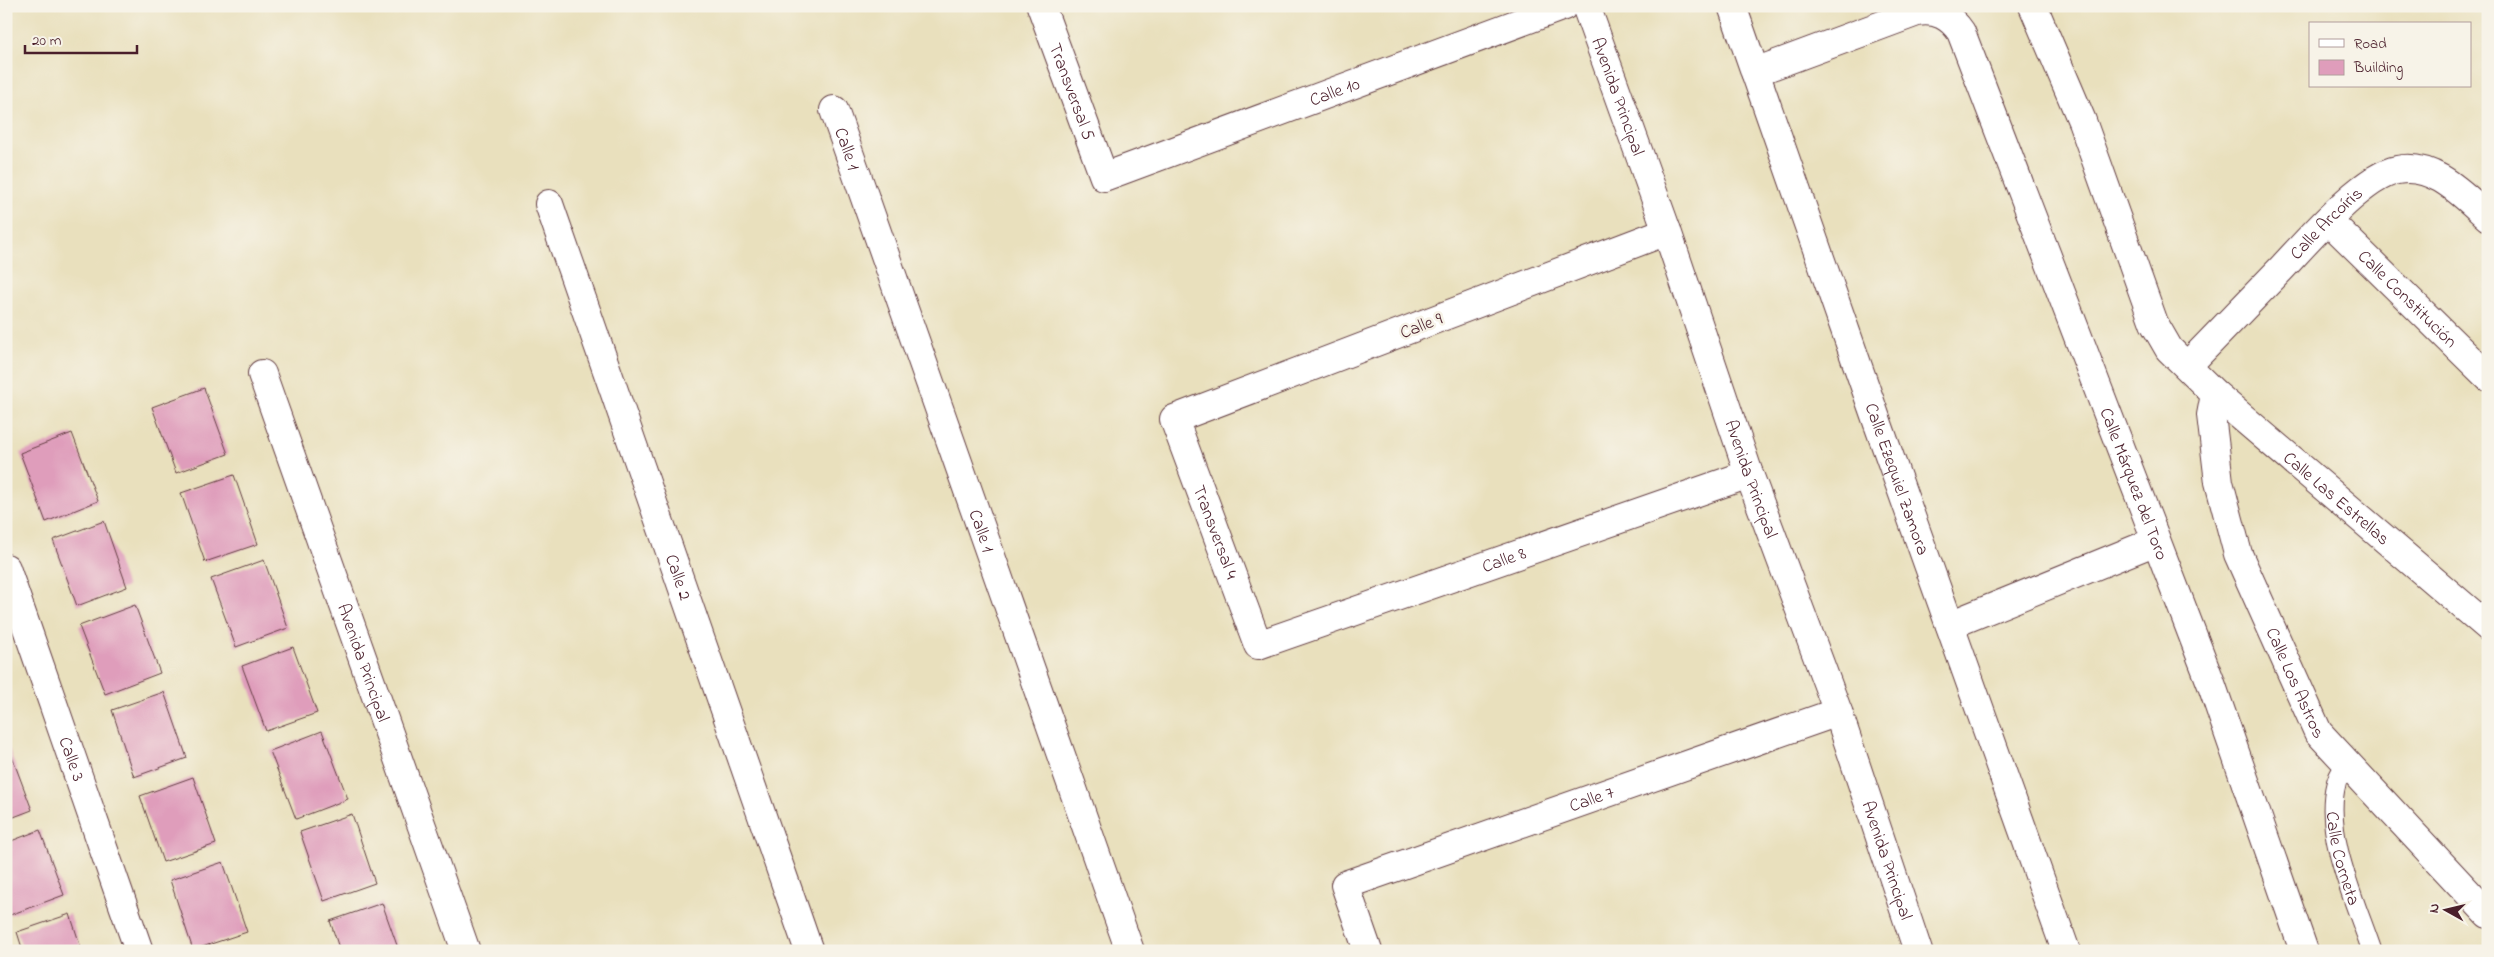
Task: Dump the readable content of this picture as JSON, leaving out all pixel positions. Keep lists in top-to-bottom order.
{
  "streets": {
    "street": [
      "Transversal 5",
      "Calle 10",
      "Avenida Principal",
      "Calle 1",
      "Calle Arcoíris",
      "Calle Constitución",
      "Calle 9",
      "Calle Ezequiel Zamora",
      "Calle Márquez del Toro",
      "Calle Las Estrellas",
      "Transversal 4",
      "Calle 8",
      "Calle 2",
      "Calle Los Astros",
      "Calle 3",
      "Calle 7"
    ],
    "lane": ["Calle Corneta"]
  },
  "crossings": [
    ["Transversal 5", "Calle 10"],
    ["Avenida Principal", "Calle 9"],
    ["Avenida Principal", "Calle 8"],
    ["Avenida Principal", "Calle 7"],
    ["Calle Arcoíris", "Calle Constitución"],
    ["Calle Arcoíris", "Calle Las Estrellas"],
    ["Calle 9", "Transversal 4"],
    ["Calle Ezequiel Zamora", "Calle Márquez del Toro"],
    ["Calle Las Estrellas", "Calle Los Astros"],
    ["Transversal 4", "Calle 8"],
    ["Calle Los Astros", "Calle Corneta"]
  ],
  "legend": ["Road", "Building"],
  "scale_bar": "20 m",
  "north": "left"
}
